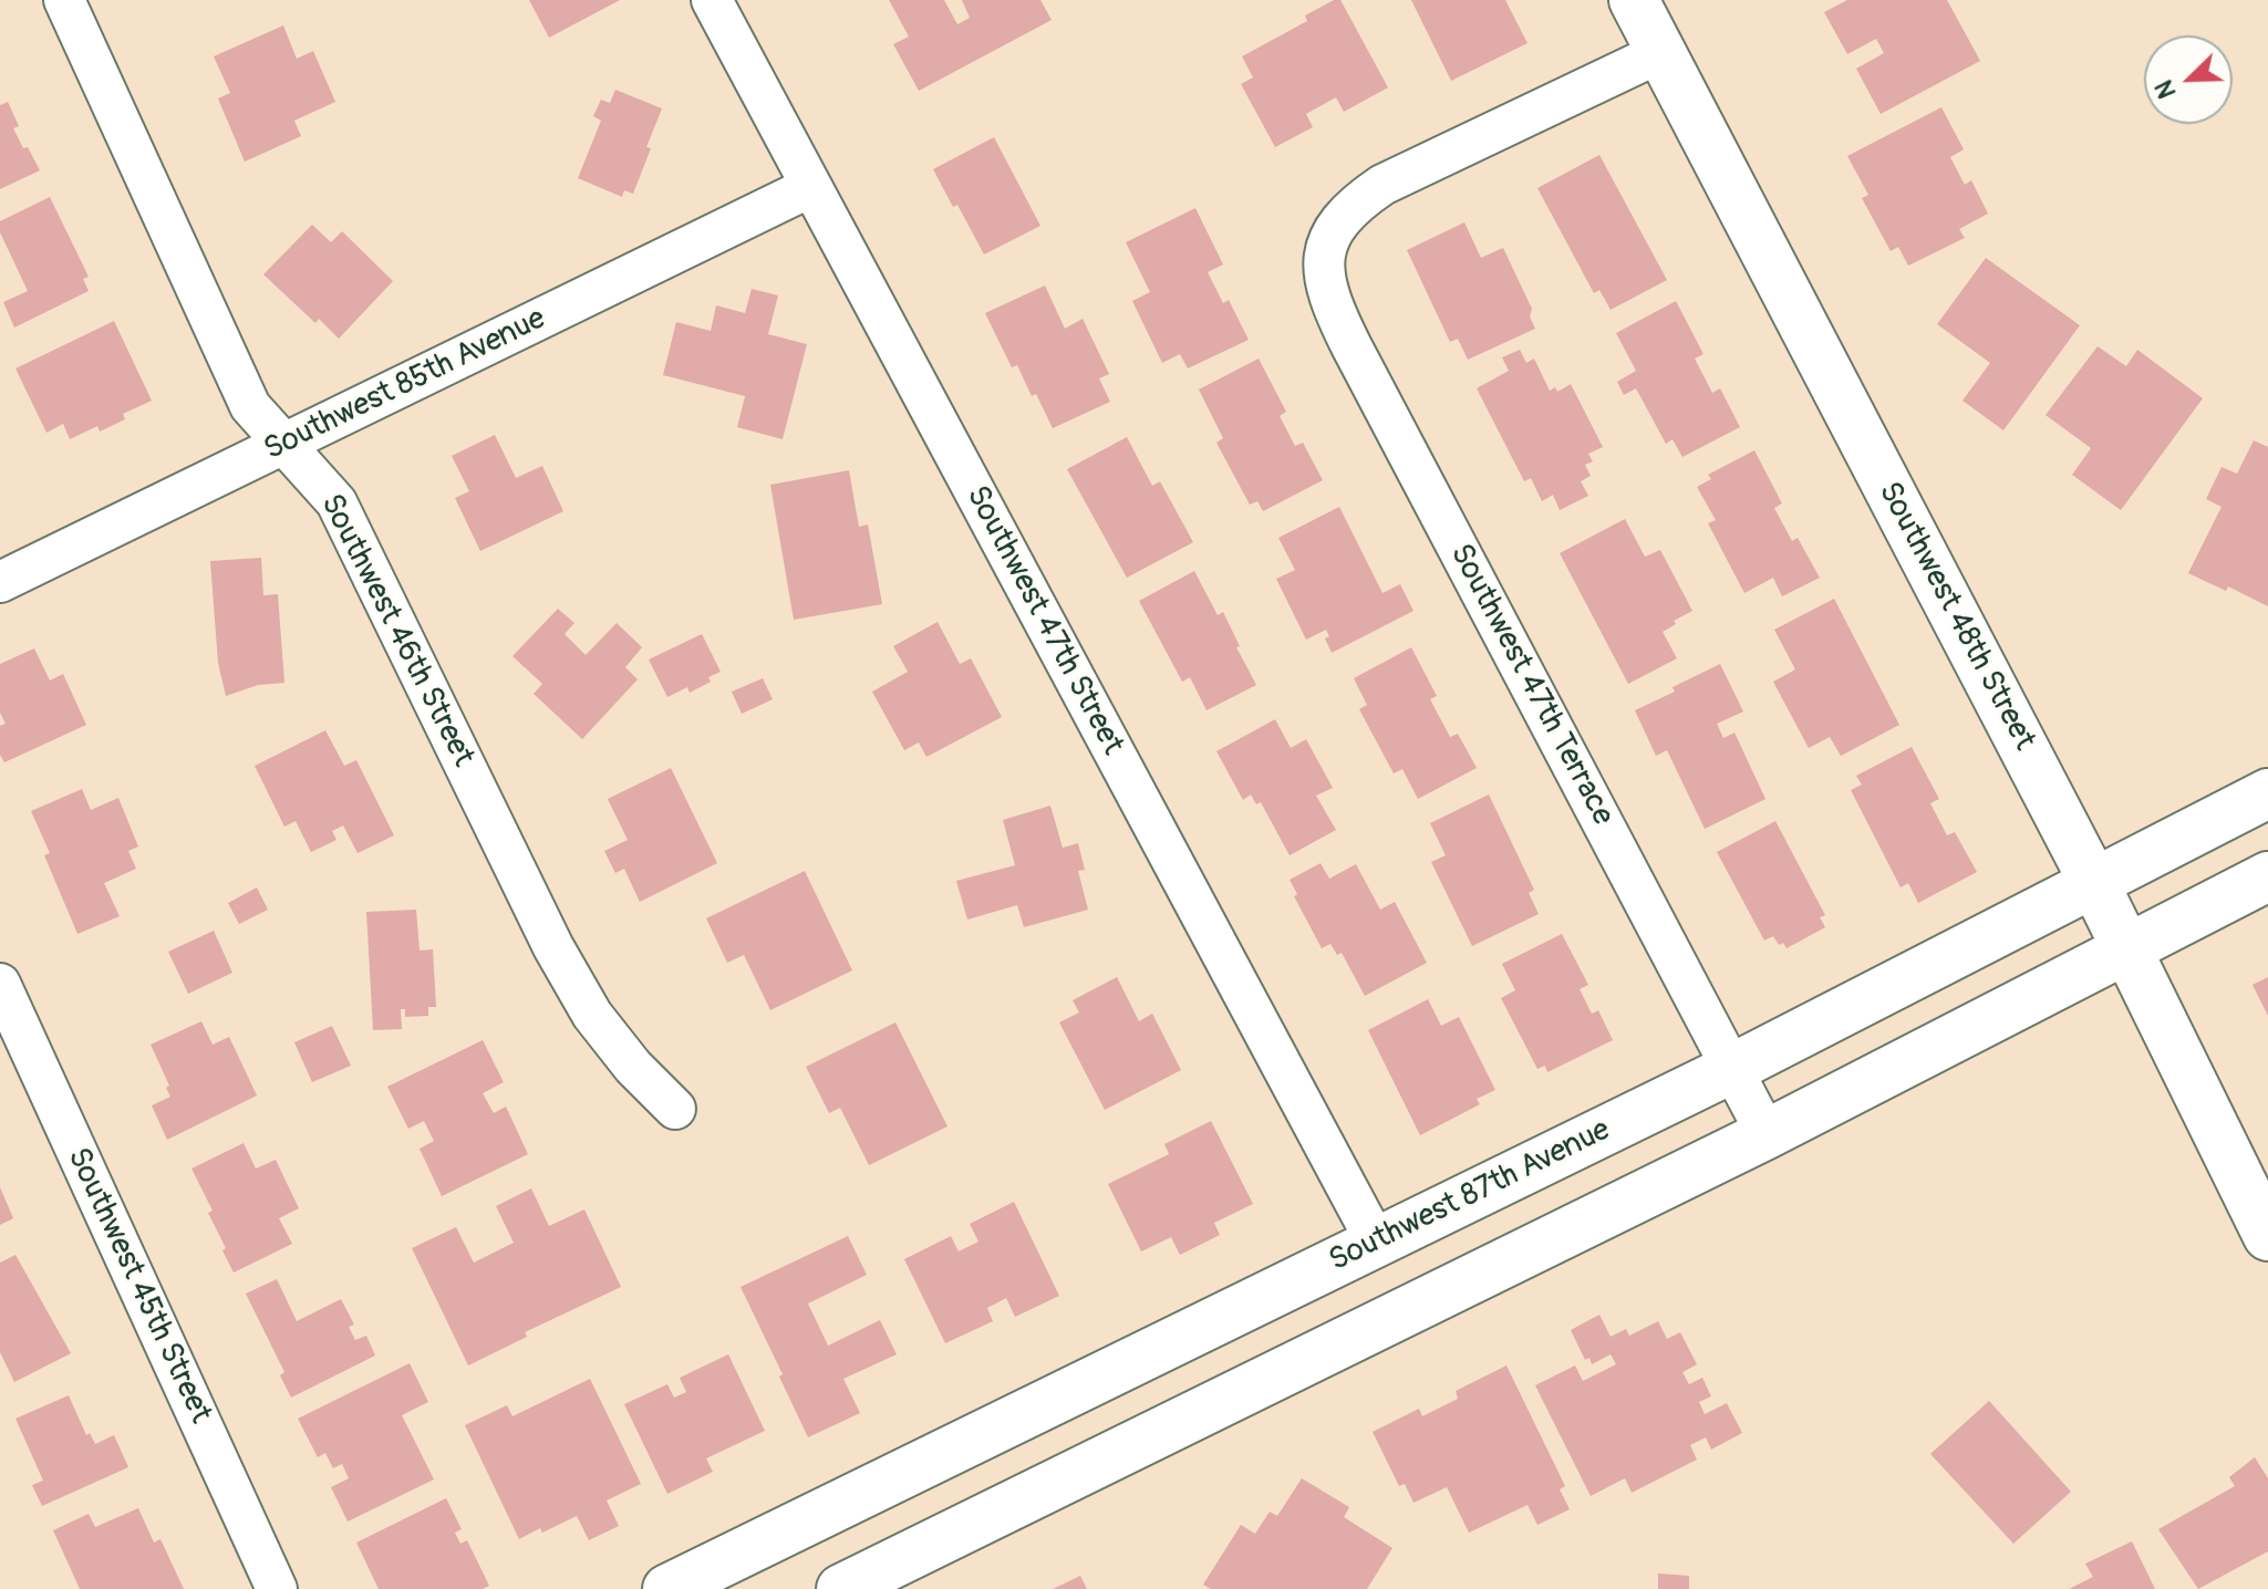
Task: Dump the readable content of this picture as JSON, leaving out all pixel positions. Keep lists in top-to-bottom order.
{
  "streets": {
    "main road": ["Southwest 48th Street", "Southwest 87th Avenue"],
    "street": [
      "Southwest 85th Avenue",
      "Southwest 47th Street",
      "Southwest 46th Street",
      "Southwest 47th Terrace",
      "Southwest 45th Street"
    ]
  },
  "crossings": [
    ["Southwest 85th Avenue", "Southwest 47th Street"],
    ["Southwest 85th Avenue", "Southwest 46th Street"],
    ["Southwest 48th Street", "Southwest 47th Terrace"],
    ["Southwest 48th Street", "Southwest 87th Avenue"],
    ["Southwest 47th Street", "Southwest 87th Avenue"],
    ["Southwest 47th Terrace", "Southwest 87th Avenue"]
  ],
  "north": "bottom left"
}
